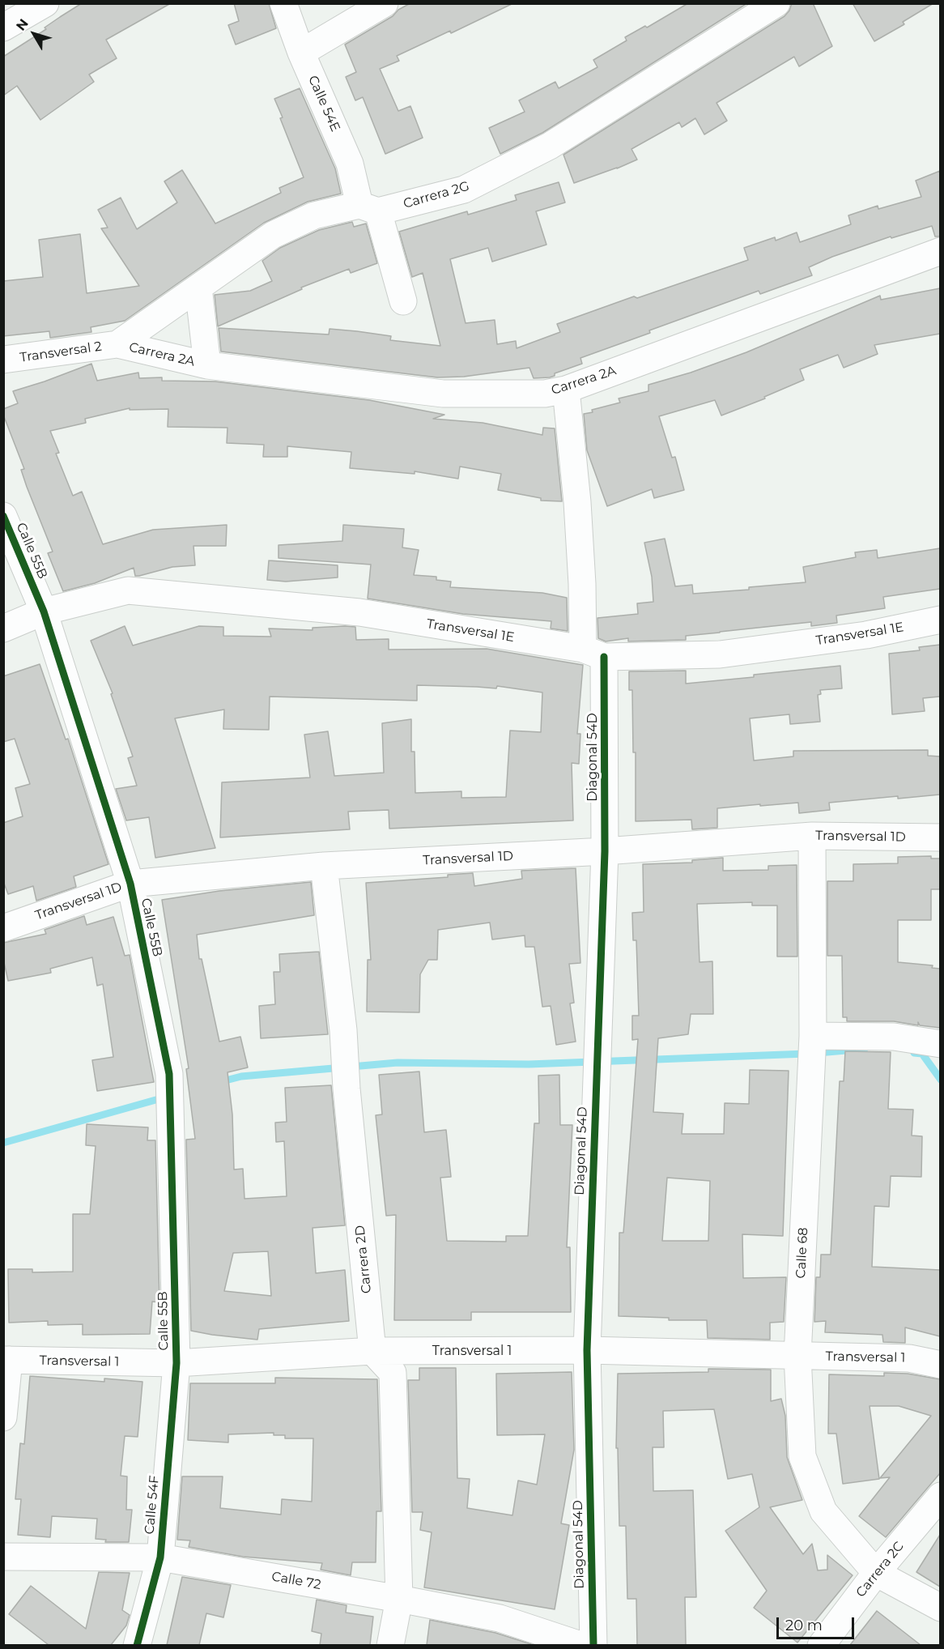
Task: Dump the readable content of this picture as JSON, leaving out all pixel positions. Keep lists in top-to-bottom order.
{
  "streets": {
    "street": [
      "Calle 54E",
      "Carrera 2G",
      "Transversal 2",
      "Carrera 2A",
      "Calle 55B",
      "Transversal 1E",
      "Diagonal 54D",
      "Transversal 1D",
      "Calle 68",
      "Carrera 2D",
      "Transversal 1",
      "Calle 54F",
      "Carrera 2C",
      "Calle 72"
    ]
  },
  "crossings": [
    ["Calle 54E", "Carrera 2G"],
    ["Carrera 2G", "Transversal 2"],
    ["Carrera 2G", "Carrera 2A"],
    ["Transversal 2", "Carrera 2A"],
    ["Carrera 2A", "Diagonal 54D"],
    ["Calle 55B", "Transversal 1E"],
    ["Calle 55B", "Transversal 1D"],
    ["Calle 55B", "Transversal 1"],
    ["Calle 55B", "Calle 54F"],
    ["Transversal 1E", "Diagonal 54D"],
    ["Diagonal 54D", "Transversal 1D"],
    ["Diagonal 54D", "Transversal 1"],
    ["Transversal 1D", "Calle 68"],
    ["Transversal 1D", "Carrera 2D"],
    ["Calle 68", "Transversal 1"],
    ["Calle 68", "Carrera 2C"],
    ["Carrera 2D", "Transversal 1"],
    ["Transversal 1", "Calle 54F"],
    ["Calle 54F", "Calle 72"]
  ],
  "scale_bar": "20 m",
  "north": "top left"
}
